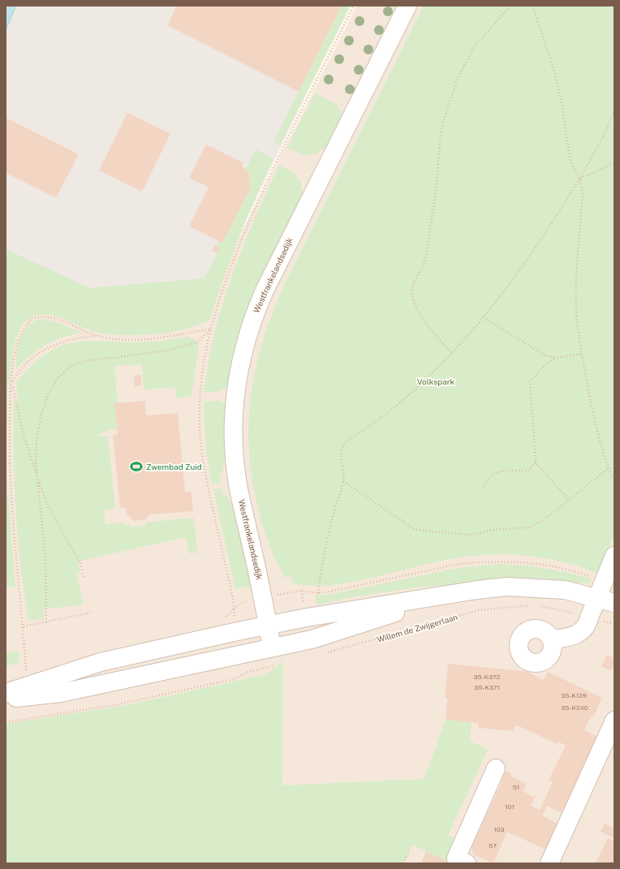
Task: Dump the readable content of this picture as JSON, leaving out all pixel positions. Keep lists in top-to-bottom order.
{
  "streets": {
    "street": ["Westfrankelandsedijk"],
    "path": ["Willem de Zwijgerlaan"]
  },
  "parks": ["Volkspark"],
  "places": {
    "sports": ["Zwembad Zuid"]
  },
  "house_numbers": [
    "35-K372",
    "35-K371",
    "35-K129",
    "35-K240",
    "51",
    "101",
    "103",
    "57"
  ]
}
